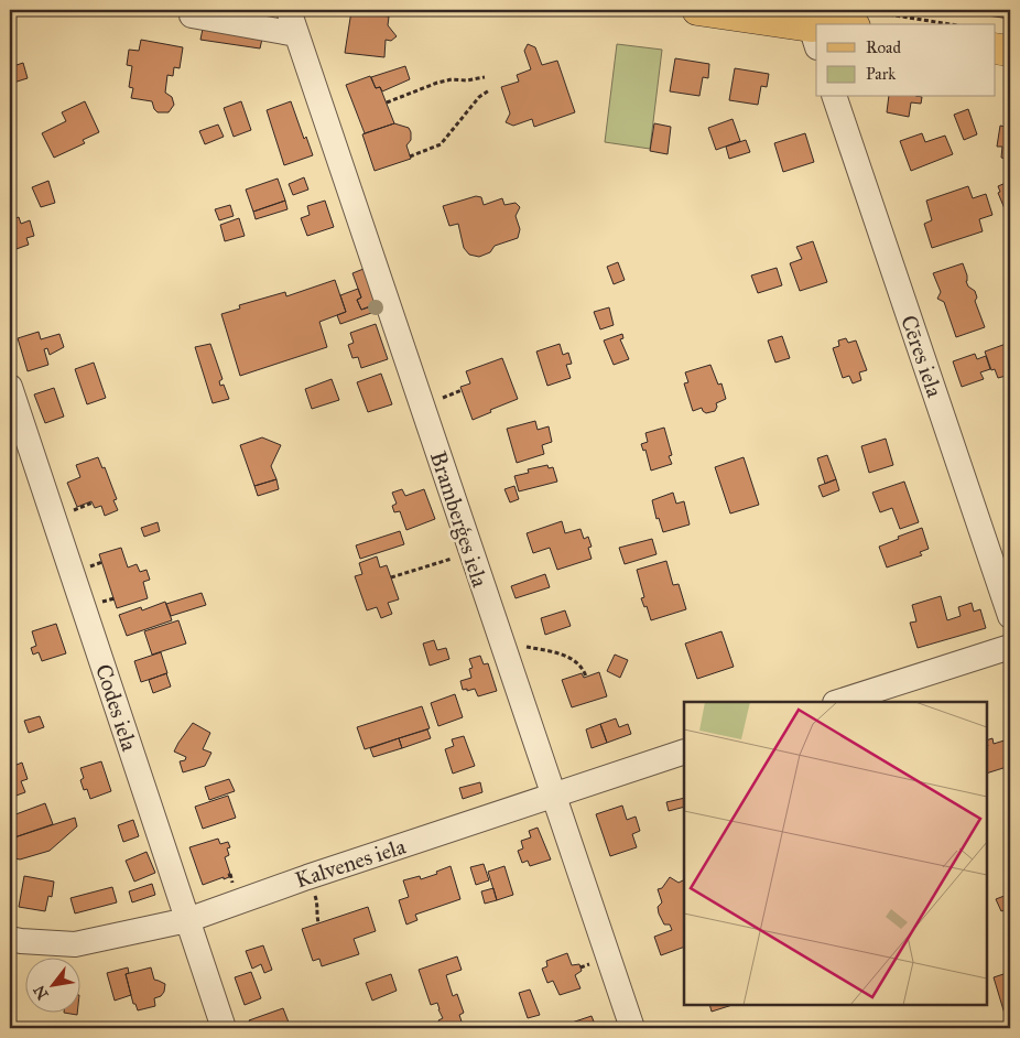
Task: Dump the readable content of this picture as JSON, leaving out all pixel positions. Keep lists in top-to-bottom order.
{
  "streets": {
    "street": [
      "Cēres iela",
      "Bramberģes iela",
      "Codes iela",
      "Kalvenes iela"
    ]
  },
  "crossings": [
    ["Bramberģes iela", "Kalvenes iela"],
    ["Codes iela", "Kalvenes iela"]
  ],
  "legend": ["Road", "Park"],
  "north": "bottom left"
}
